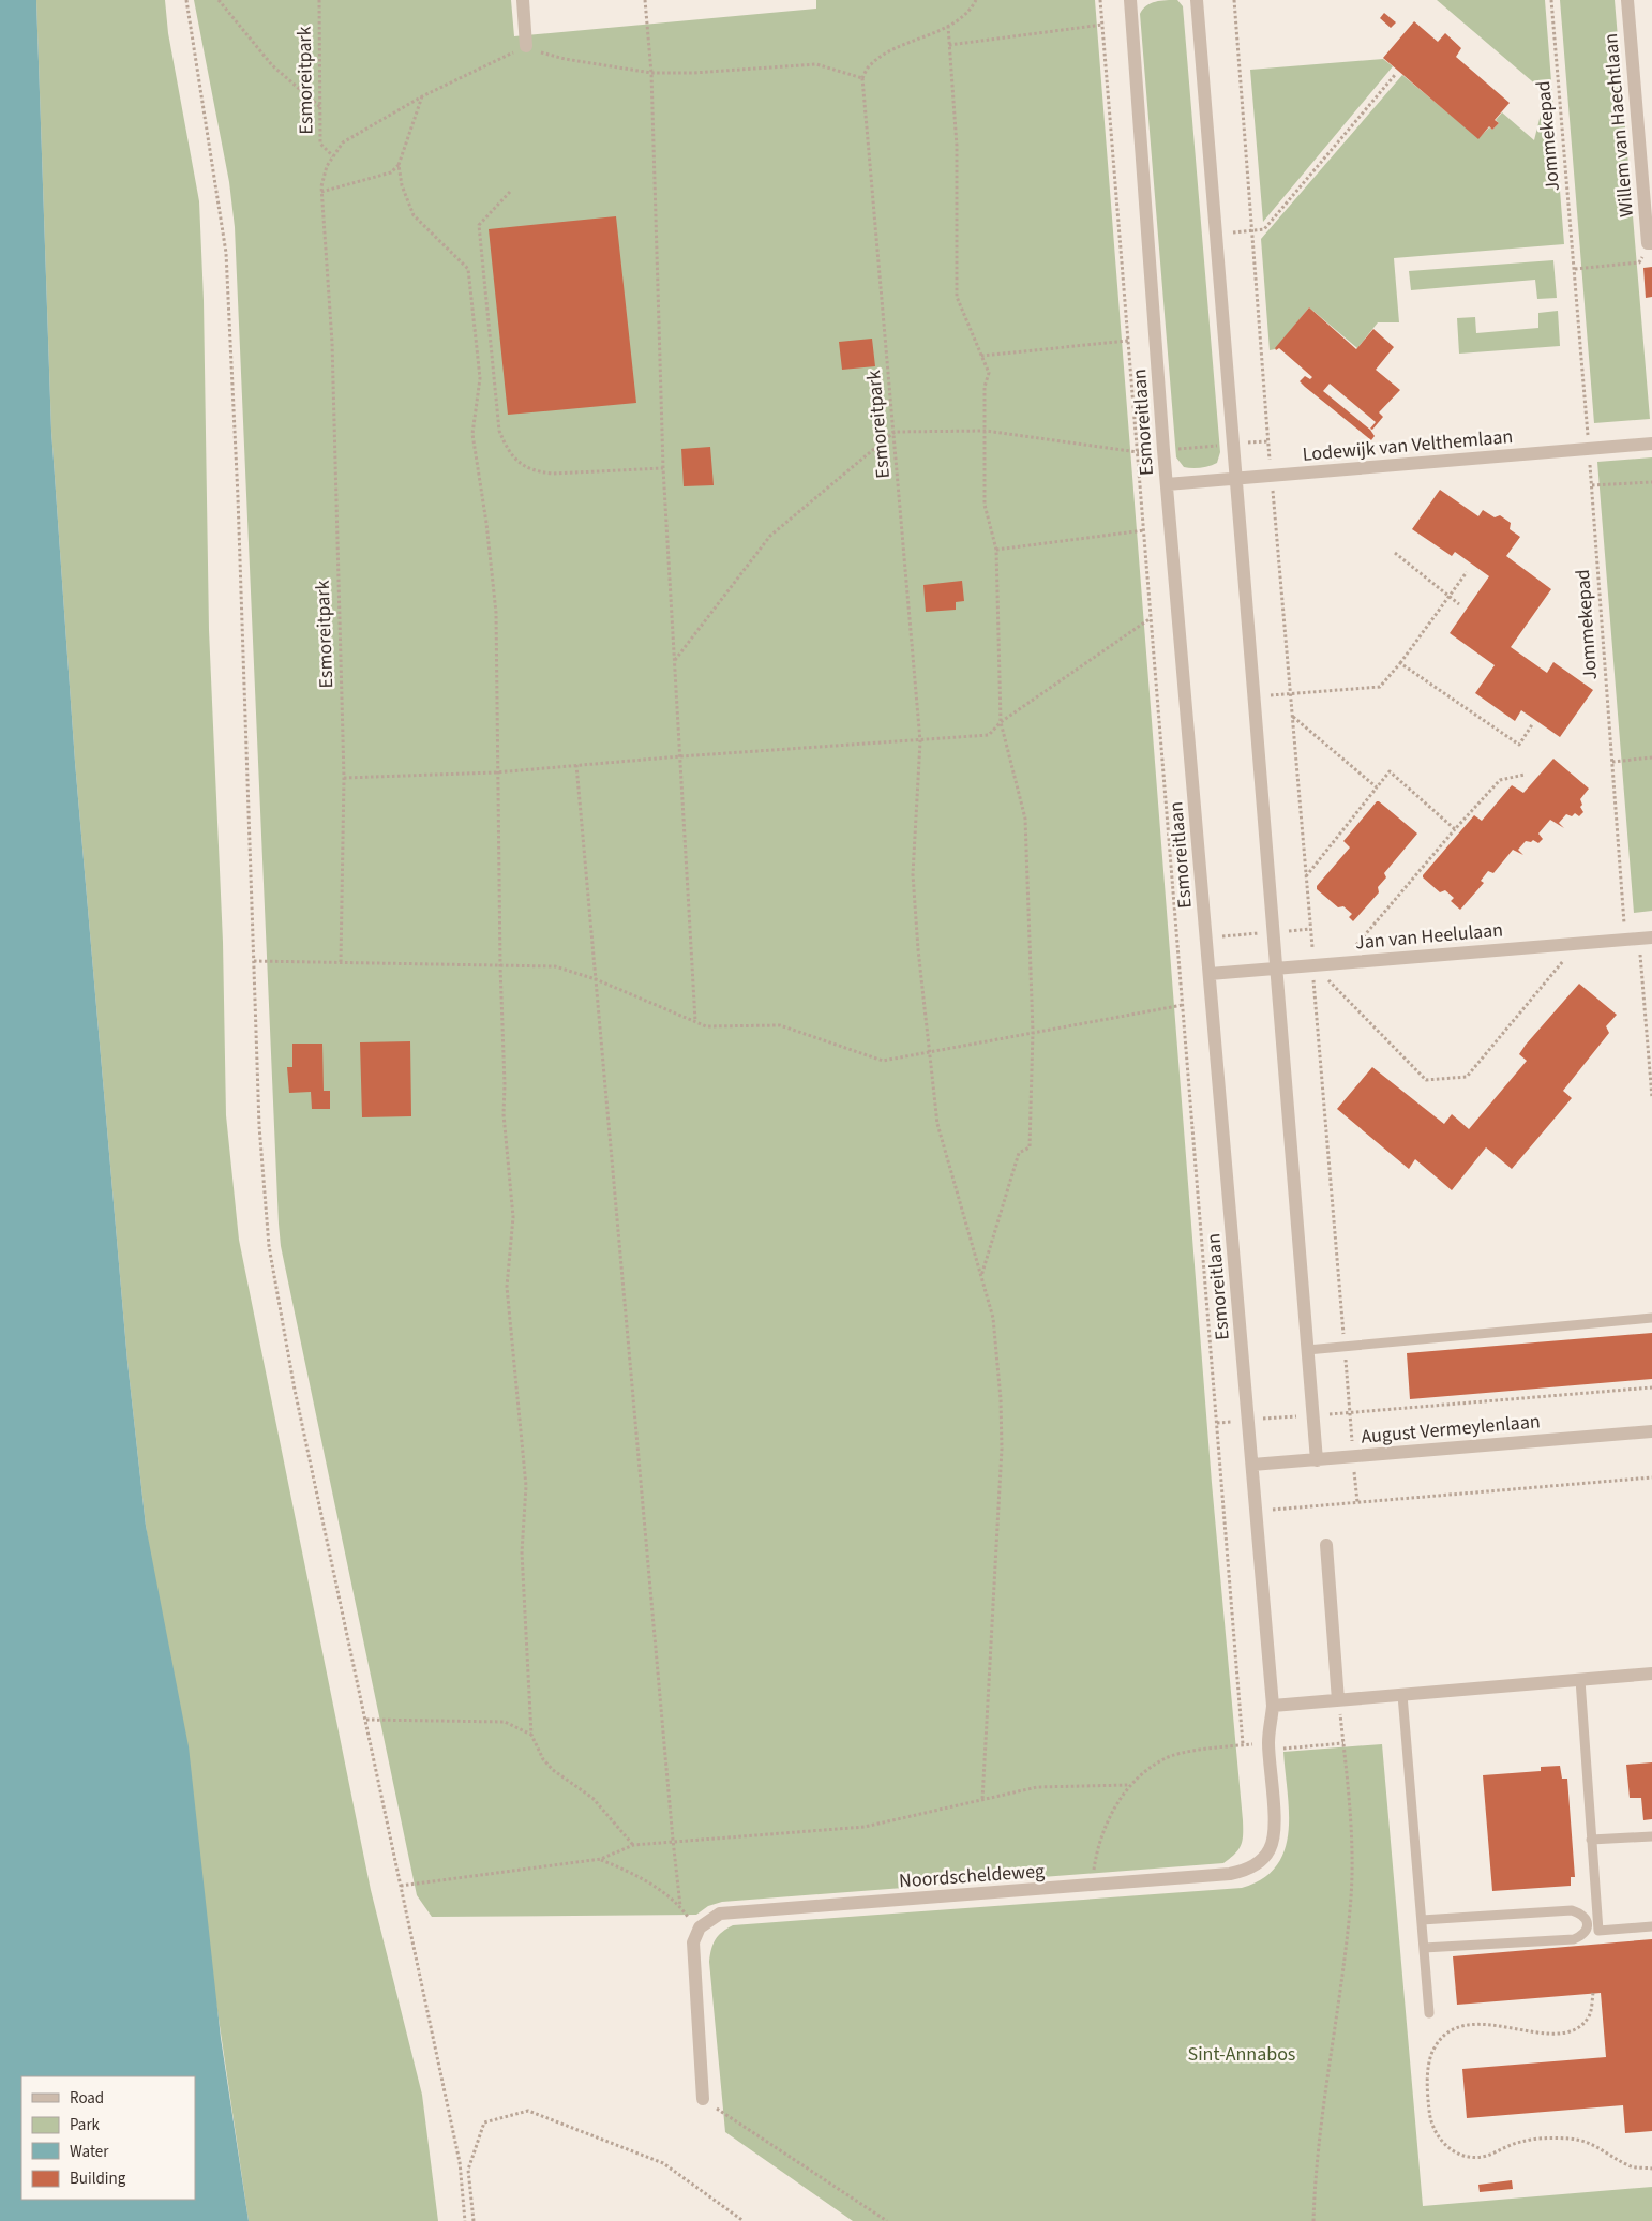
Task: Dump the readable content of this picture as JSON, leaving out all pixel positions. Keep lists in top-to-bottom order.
{
  "streets": {
    "street": [
      "Willem van Haechtlaan",
      "Esmoreitlaan",
      "Lodewijk van Velthemlaan",
      "Jan van Heelulaan",
      "August Vermeylenlaan",
      "Noordscheldeweg"
    ],
    "path": ["Esmoreitpark", "Jommekepad"]
  },
  "crossings": [
    ["Jommekepad", "Lodewijk van Velthemlaan"],
    ["Jommekepad", "Jan van Heelulaan"],
    ["Esmoreitlaan", "Lodewijk van Velthemlaan"],
    ["Esmoreitlaan", "Jan van Heelulaan"],
    ["Esmoreitlaan", "August Vermeylenlaan"],
    ["Esmoreitlaan", "Noordscheldeweg"]
  ],
  "parks": ["Sint-Annabos"],
  "legend": [
    "Road",
    "Park",
    "Water",
    "Building"
  ]
}
